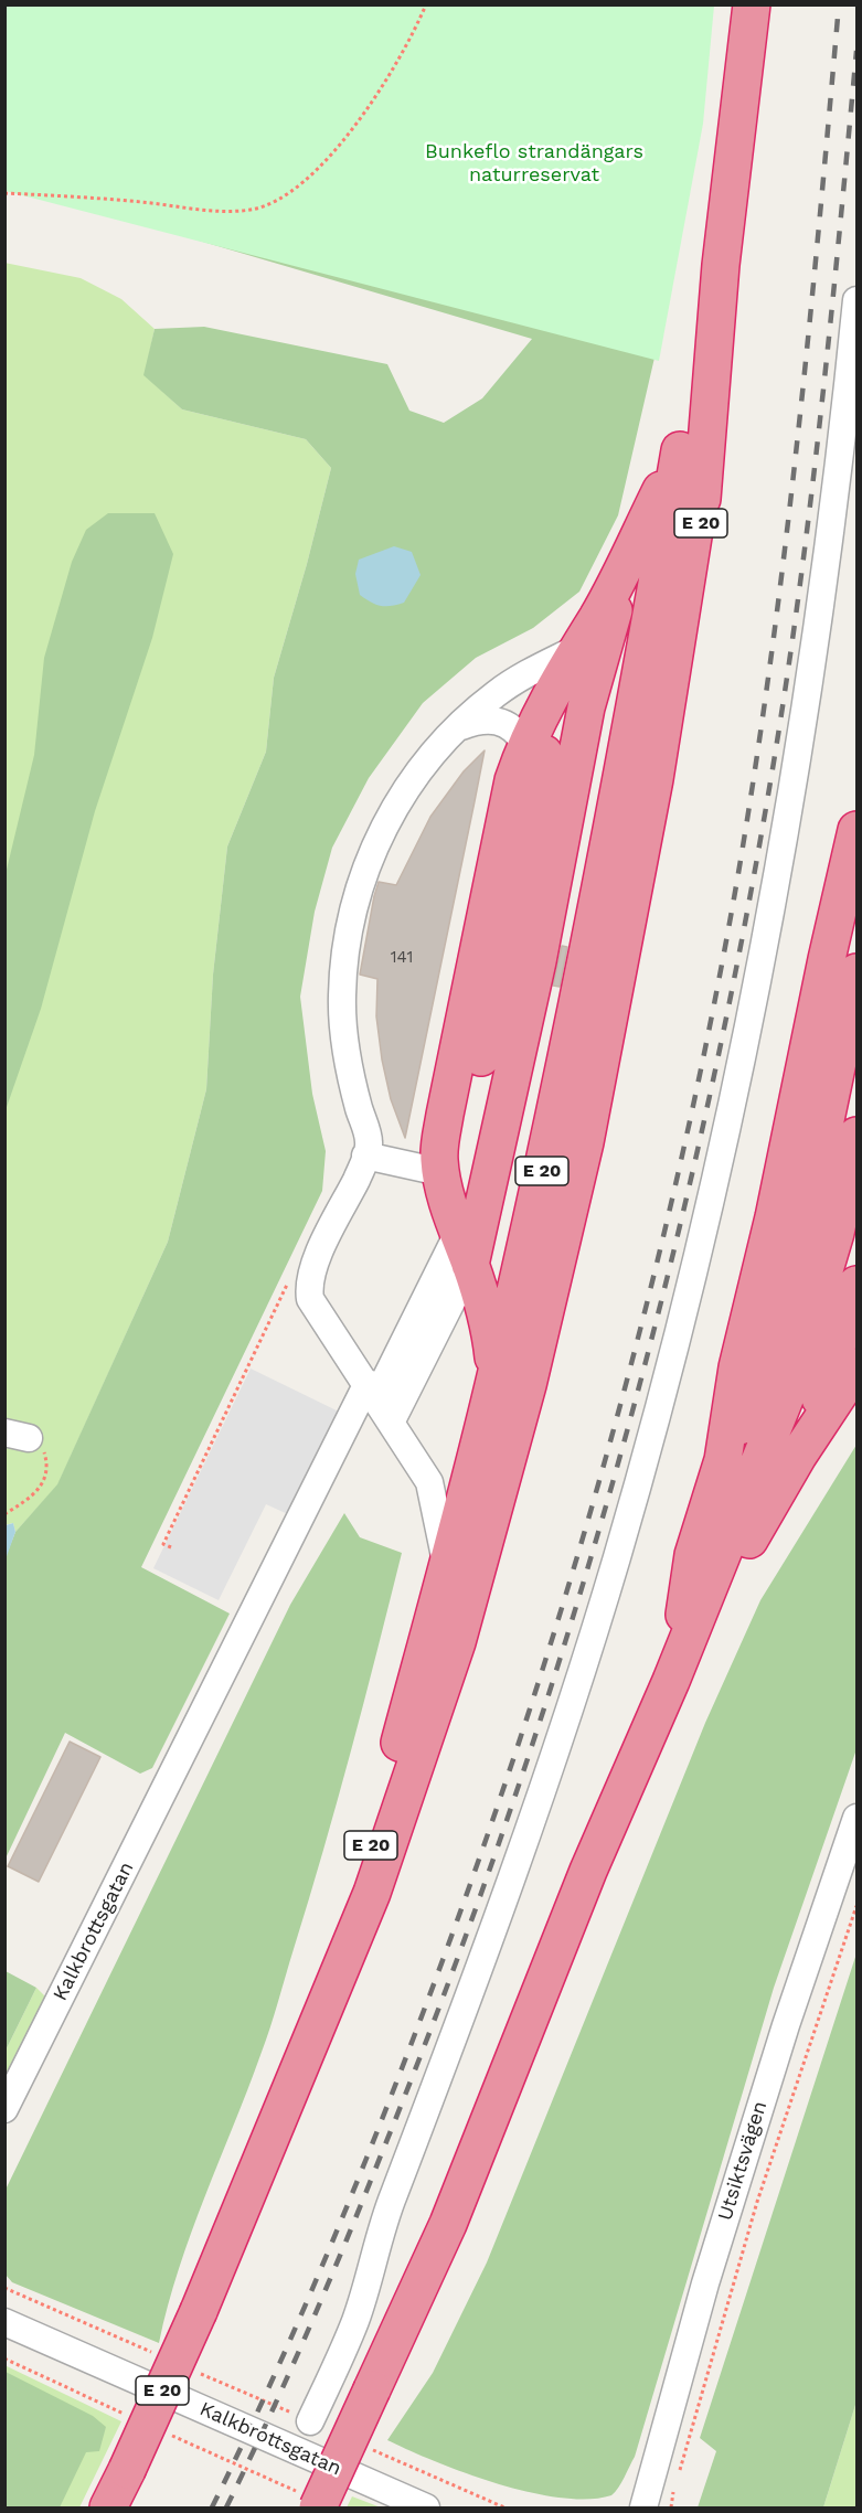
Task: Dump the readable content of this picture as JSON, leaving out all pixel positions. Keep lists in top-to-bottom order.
{
  "streets": {
    "highway": ["E 20"],
    "street": ["Kalkbrottsgatan", "Utsiktsvägen"]
  },
  "crossings": [
    ["E 20", "Kalkbrottsgatan"]
  ],
  "parks": ["Bunkeflo strandängars naturreservat"],
  "house_numbers": ["141"]
}
